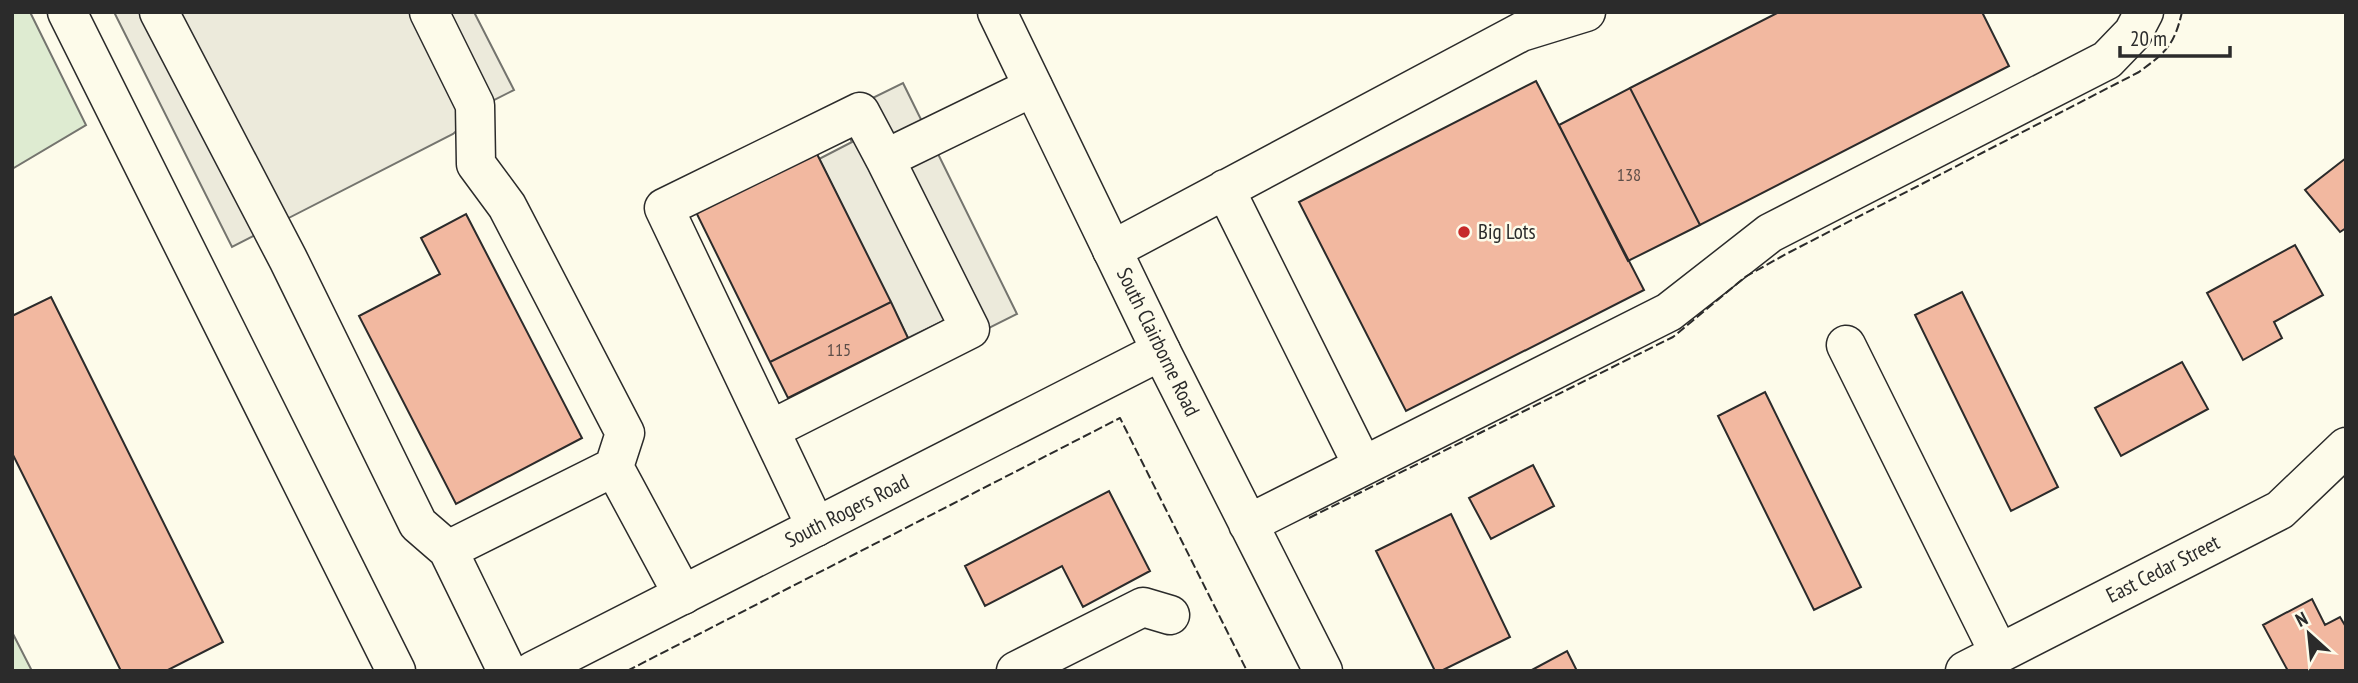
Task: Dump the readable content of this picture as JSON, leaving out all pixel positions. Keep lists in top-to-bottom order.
{
  "streets": {
    "main road": ["South Clairborne Road", "South Rogers Road", "East Cedar Street"]
  },
  "crossings": [
    ["South Clairborne Road", "South Rogers Road"]
  ],
  "places": ["Big Lots"],
  "house_numbers": ["138", "115"],
  "scale_bar": "20 m",
  "north": "top left"
}
